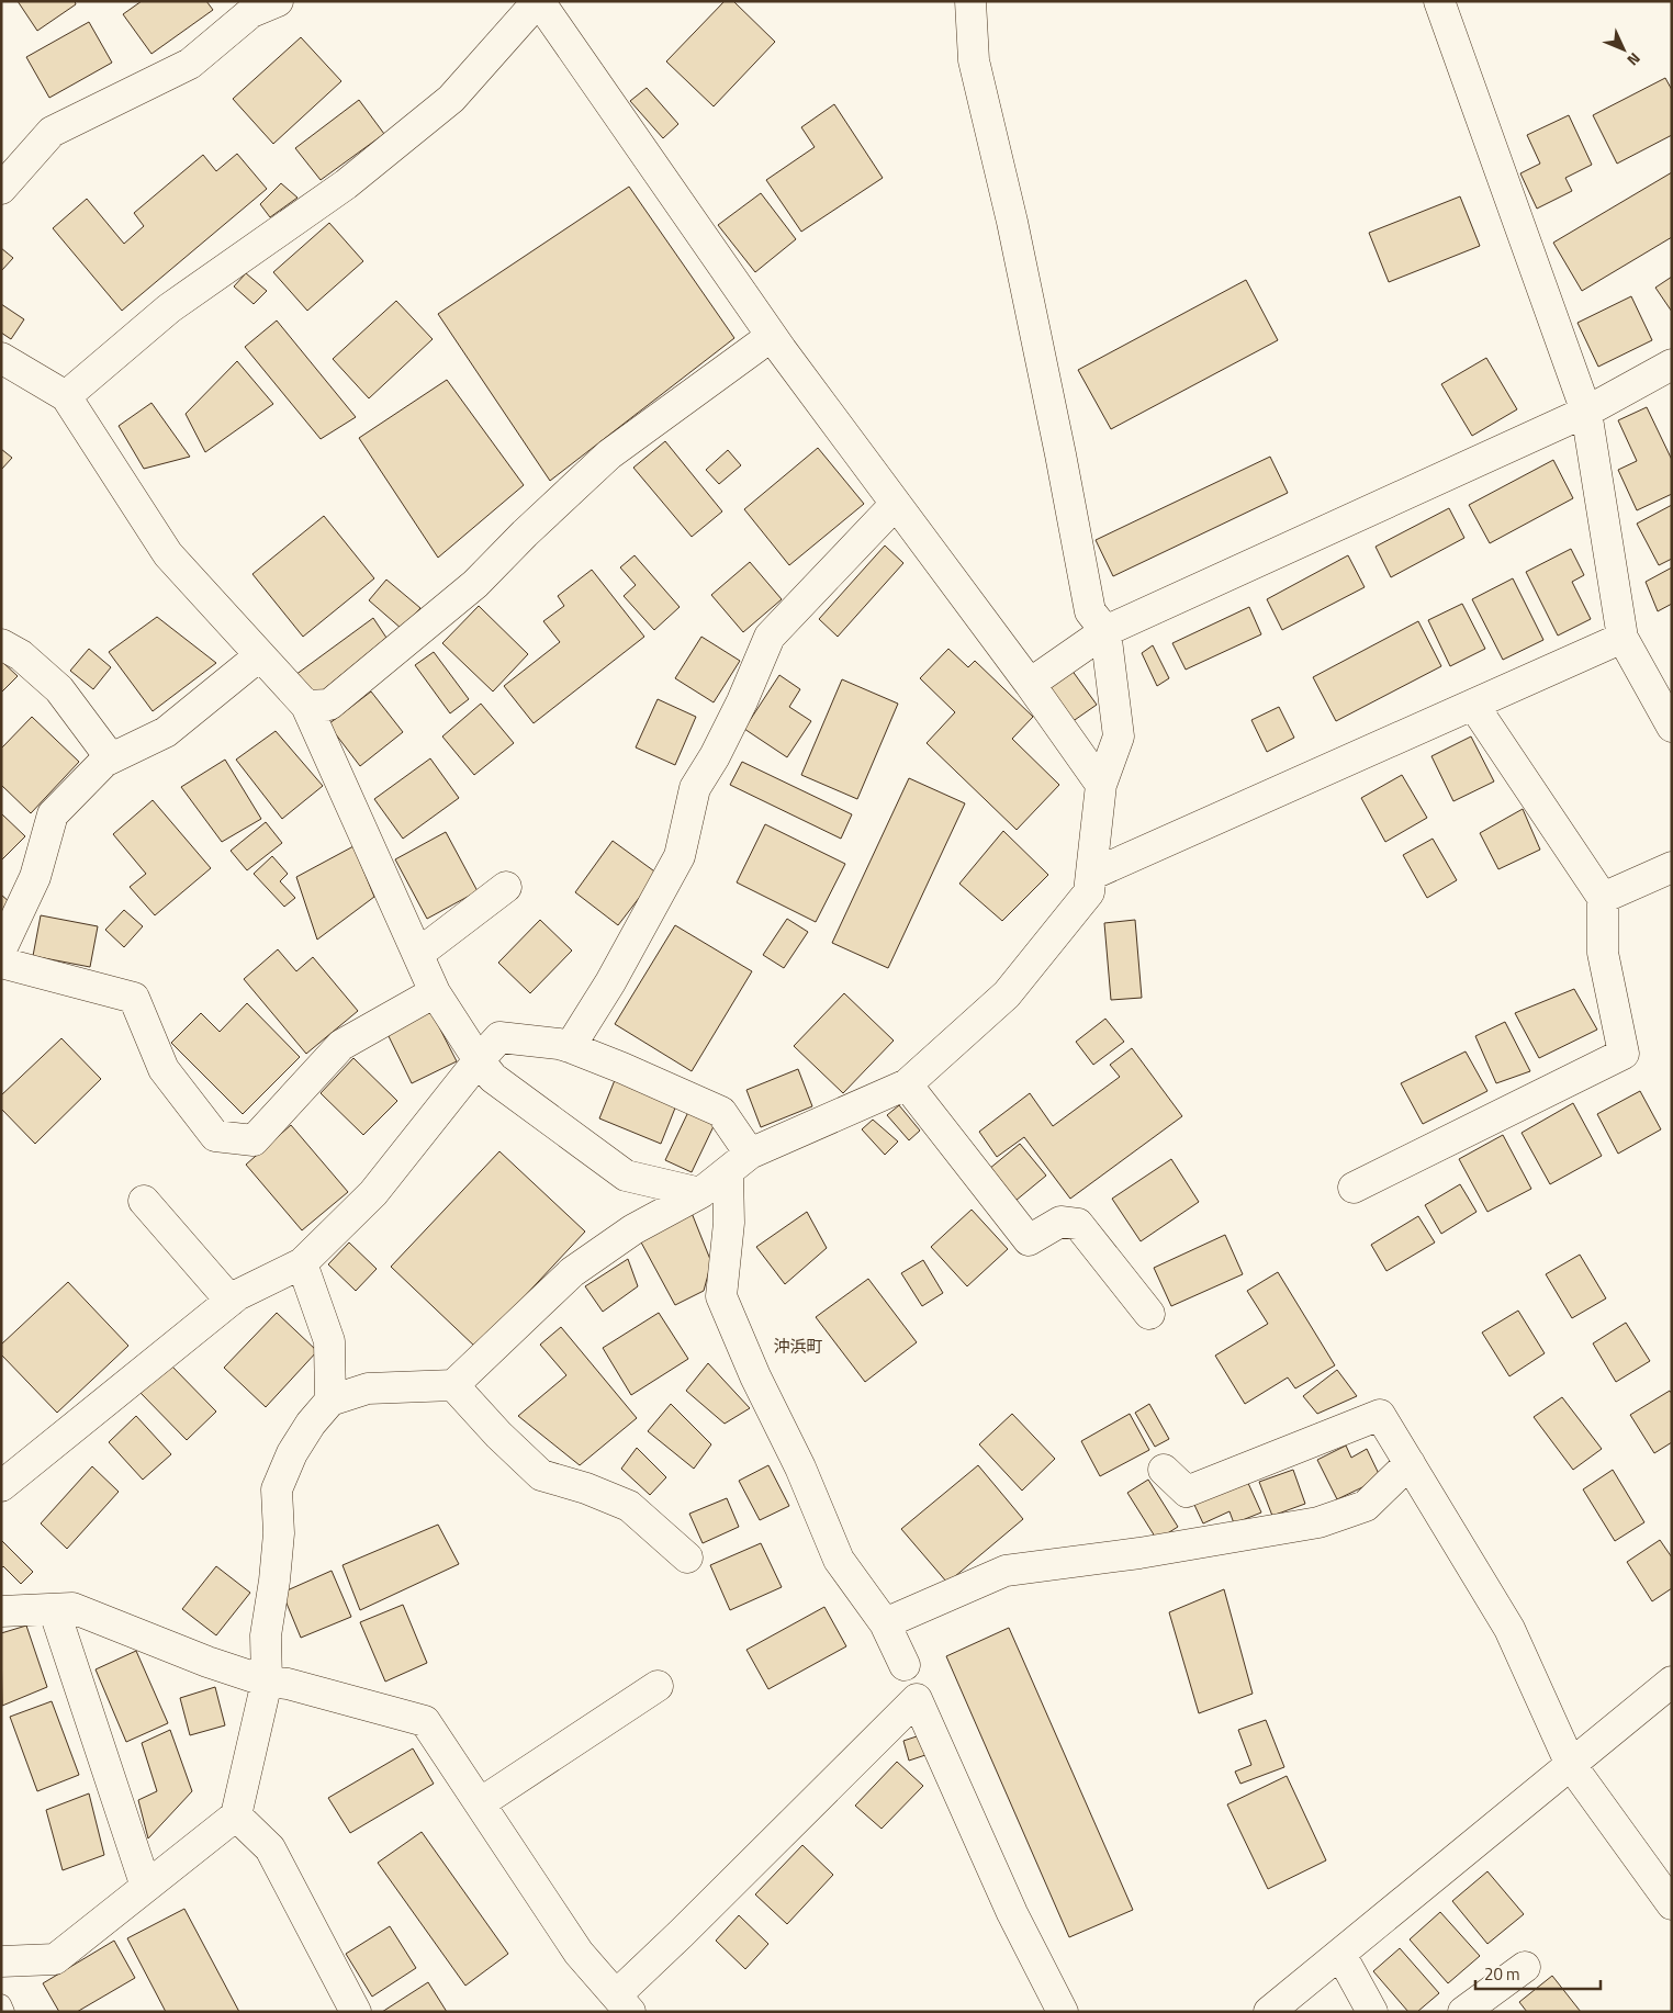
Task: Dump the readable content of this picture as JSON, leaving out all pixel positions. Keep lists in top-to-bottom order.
{
  "districts": ["沖浜町"],
  "scale_bar": "20 m",
  "north": "bottom right"
}
